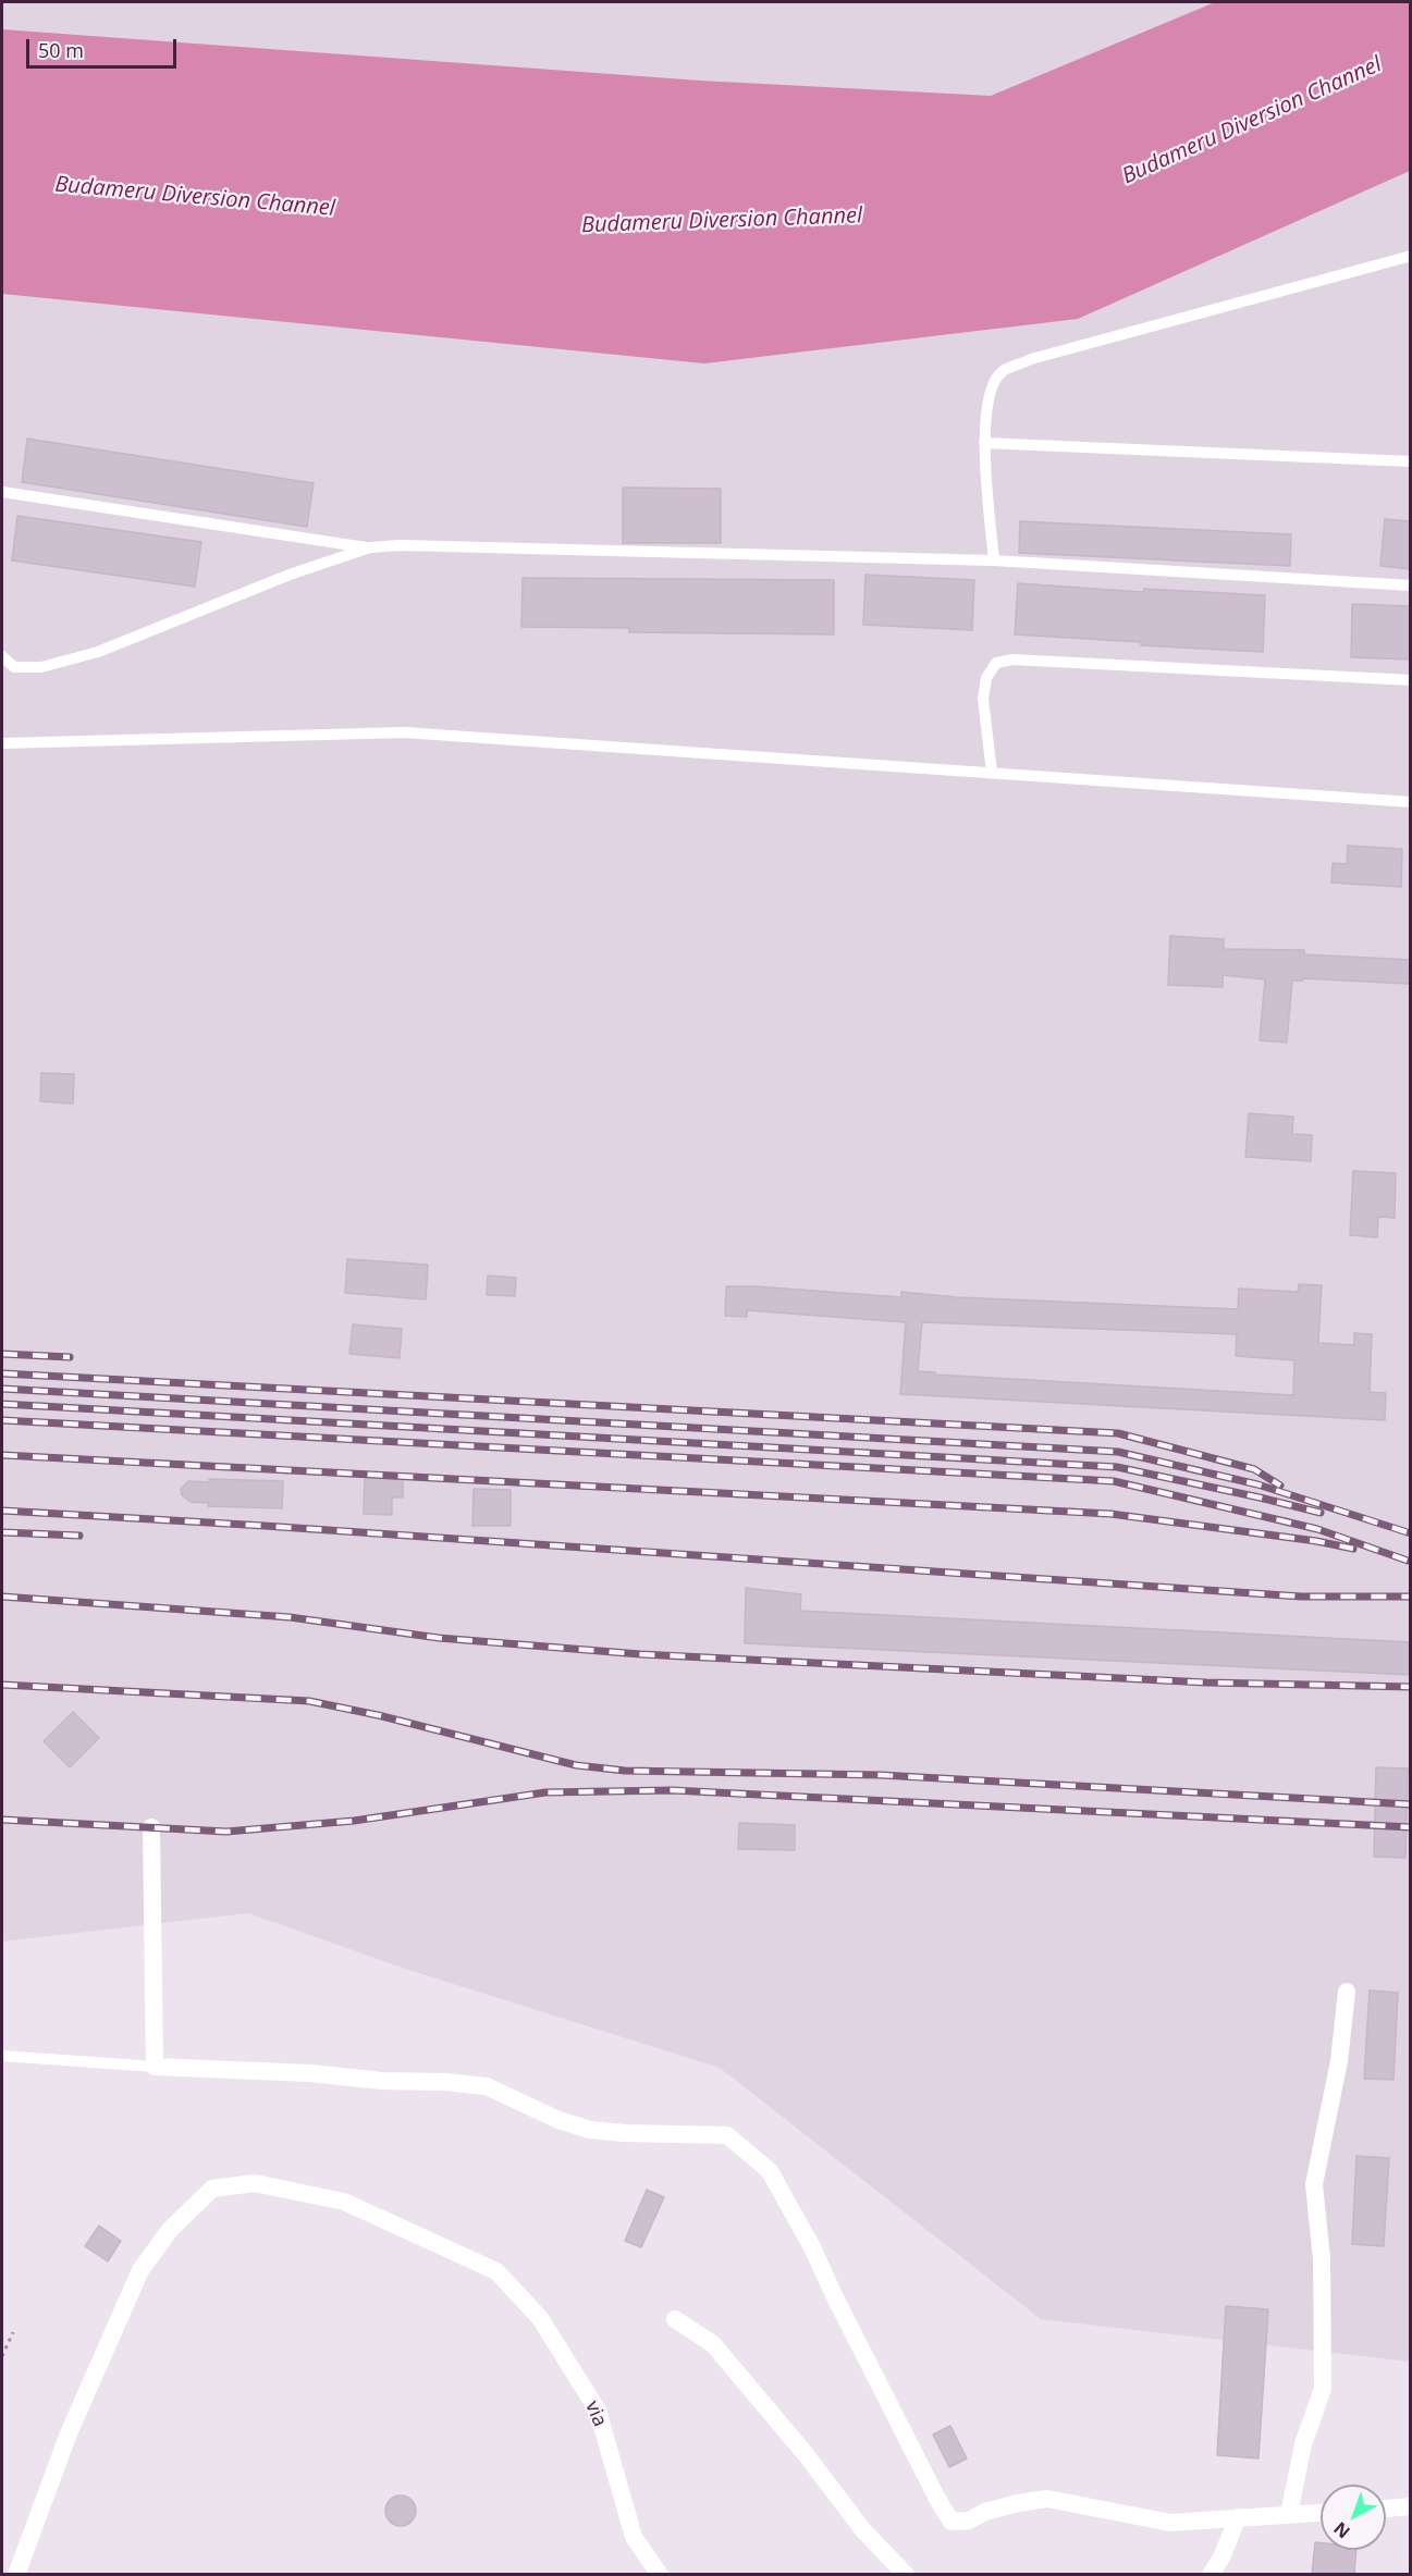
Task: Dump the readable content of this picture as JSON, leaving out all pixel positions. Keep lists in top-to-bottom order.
{
  "streets": {
    "street": ["via"]
  },
  "water": ["Budameru Diversion Channel"],
  "scale_bar": "50 m",
  "north": "bottom left"
}
